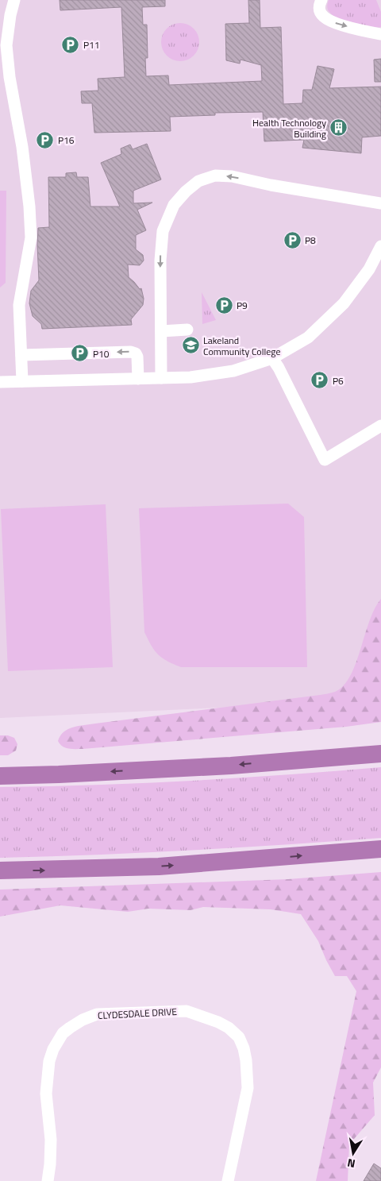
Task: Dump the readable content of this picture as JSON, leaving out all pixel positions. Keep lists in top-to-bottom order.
{
  "streets": {
    "street": ["CLYDESDALE DRIVE"]
  },
  "places": {
    "parking": [
      "P11",
      "P16",
      "P8",
      "P9",
      "P10",
      "P6"
    ],
    "building": ["Health Technology Building"],
    "school or university": ["Lakeland Community College"]
  },
  "north": "bottom"
}
